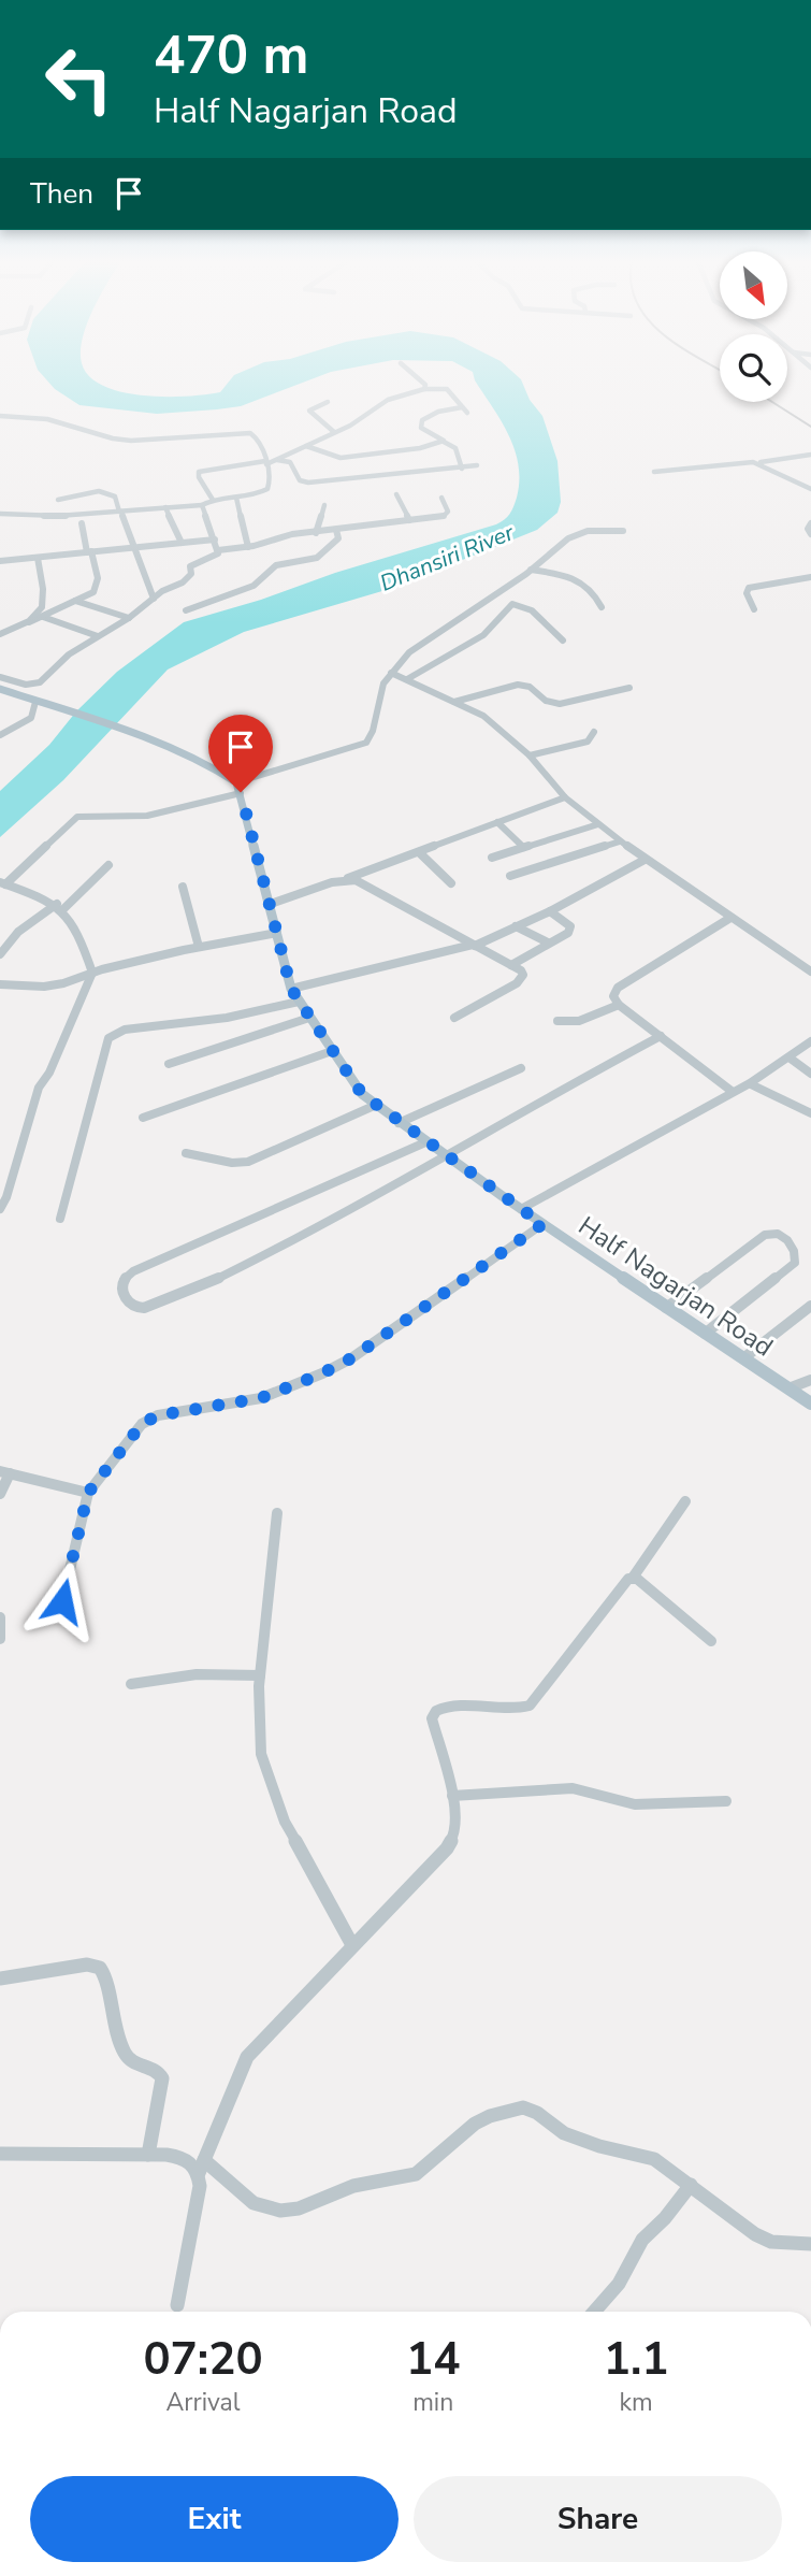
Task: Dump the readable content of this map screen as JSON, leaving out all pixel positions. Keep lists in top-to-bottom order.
{
  "streets": {
    "main road": ["Half Nagarjan Road"]
  },
  "water": ["Dhansiri River"],
  "north": "bottom right",
  "page": {
    "turn": ["470 m", "Half Nagarjan Road"],
    "then": "Then",
    "eta": [
      "07:20",
      "Arrival",
      "14",
      "min",
      "1.1",
      "km"
    ],
    "buttons": ["Exit", "Share"]
  }
}
